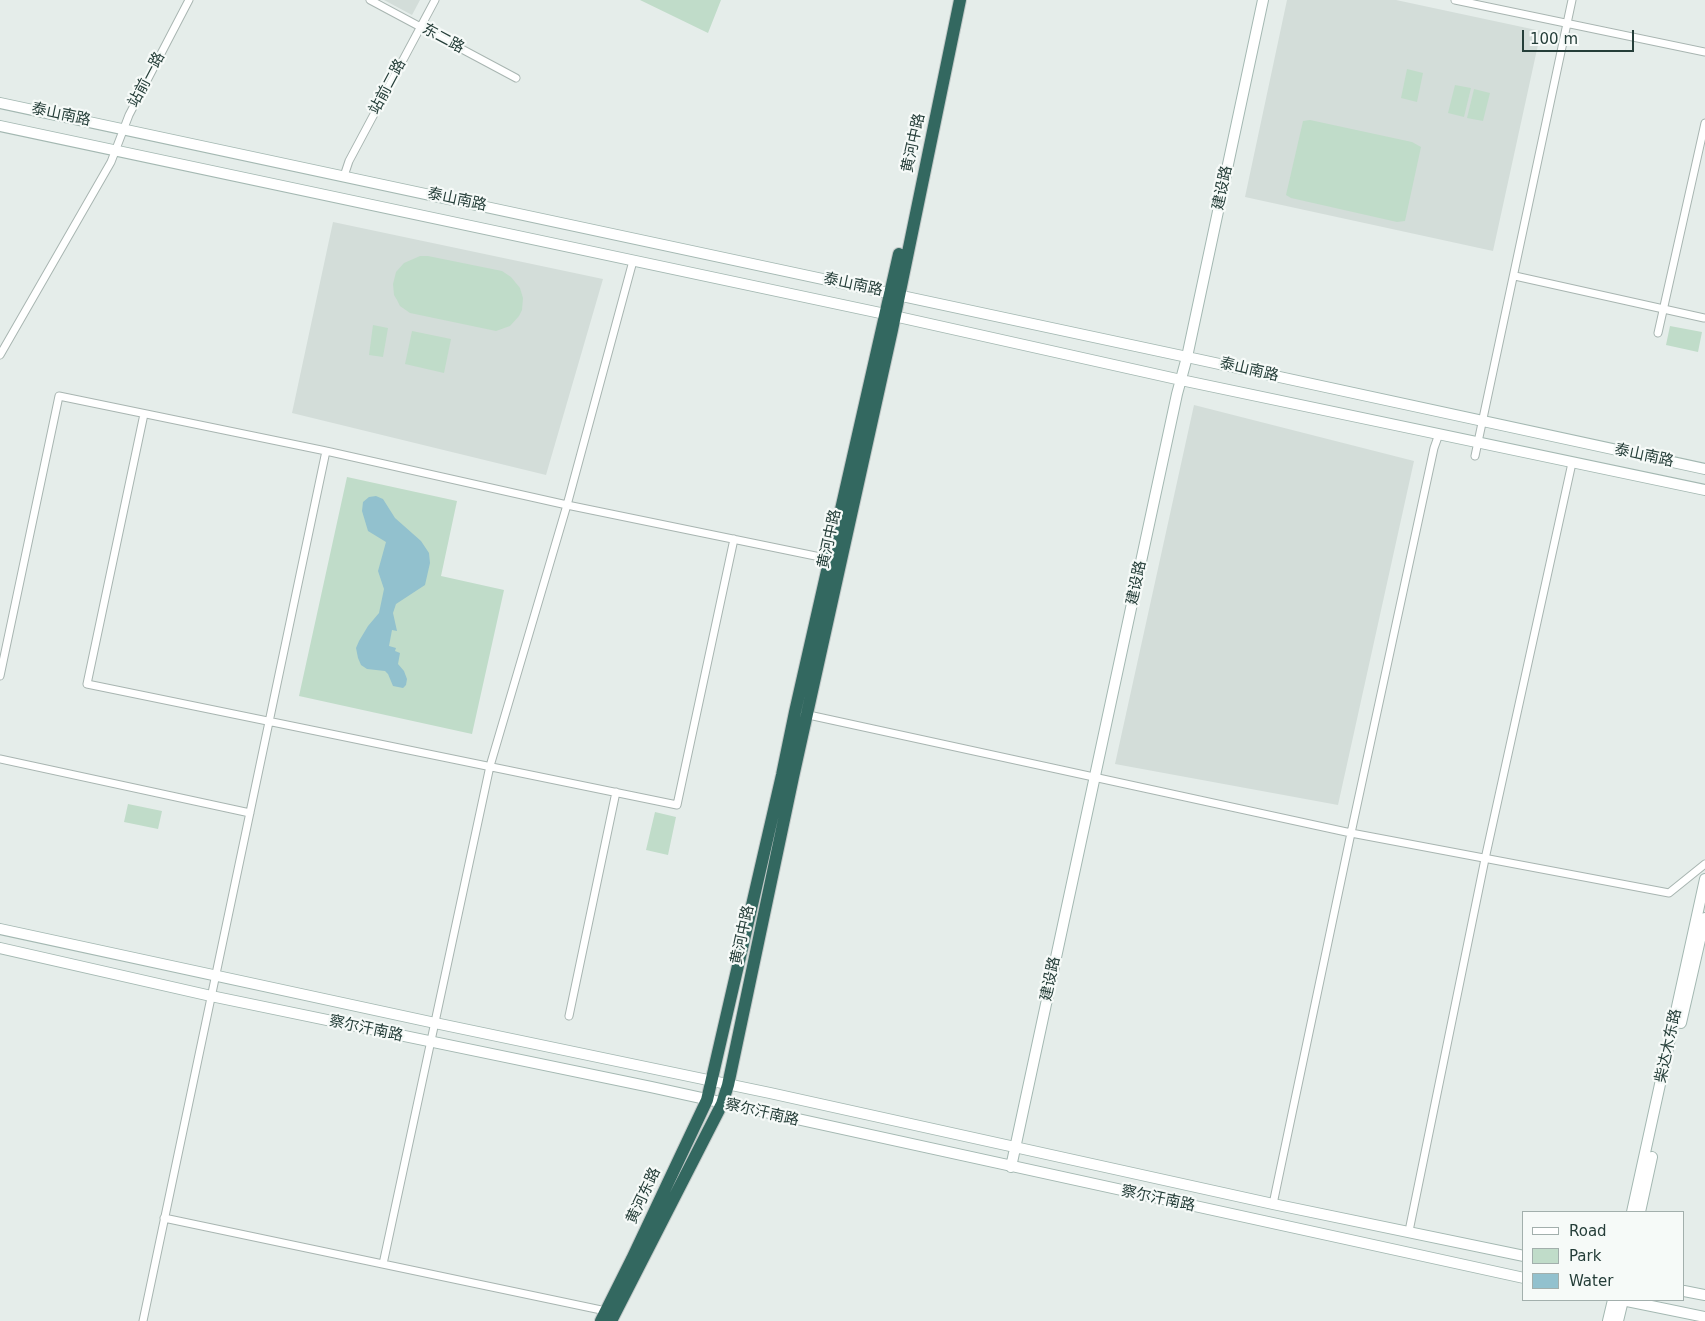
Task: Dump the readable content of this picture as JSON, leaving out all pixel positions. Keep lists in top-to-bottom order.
{
  "streets": {
    "highway": ["黄河中路", "黄河东路"],
    "street": [
      "东二路",
      "站前一路",
      "站前二路",
      "泰山南路",
      "建设路",
      "察尔汗南路",
      "柴达木东路"
    ]
  },
  "crossings": [
    ["东二路", "站前二路"],
    ["站前一路", "泰山南路"],
    ["站前二路", "泰山南路"],
    ["泰山南路", "黄河中路"],
    ["泰山南路", "建设路"],
    ["黄河中路", "察尔汗南路"],
    ["黄河中路", "黄河东路"],
    ["建设路", "察尔汗南路"],
    ["察尔汗南路", "黄河东路"]
  ],
  "legend": ["Road", "Park", "Water"],
  "scale_bar": "100 m"
}
